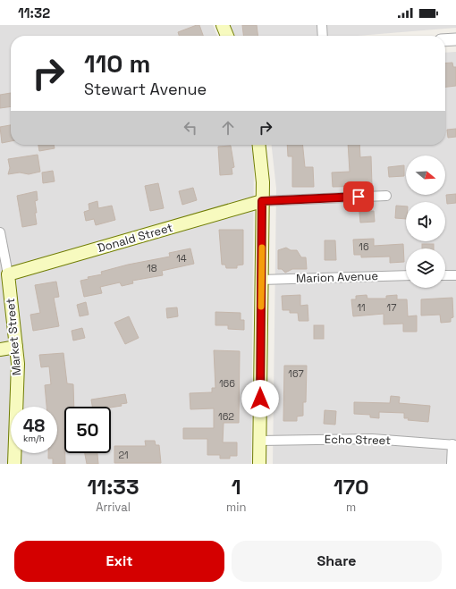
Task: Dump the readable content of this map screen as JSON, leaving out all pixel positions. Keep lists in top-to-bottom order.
{
  "streets": {
    "main road": ["Donald Street", "Market Street"],
    "street": ["Marion Avenue", "Echo Street"]
  },
  "crossings": [
    ["Donald Street", "Market Street"]
  ],
  "house_numbers": [
    "16",
    "14",
    "18",
    "11",
    "17",
    "167",
    "166",
    "162",
    "21"
  ],
  "north": "right",
  "page": {
    "status": "11:32",
    "turn": ["110 m", "Stewart Avenue"],
    "speed": "48 km/h",
    "limit": "50",
    "eta": [
      "11:33",
      "Arrival",
      "1",
      "min",
      "170",
      "m"
    ],
    "buttons": ["Exit", "Share"]
  }
}
